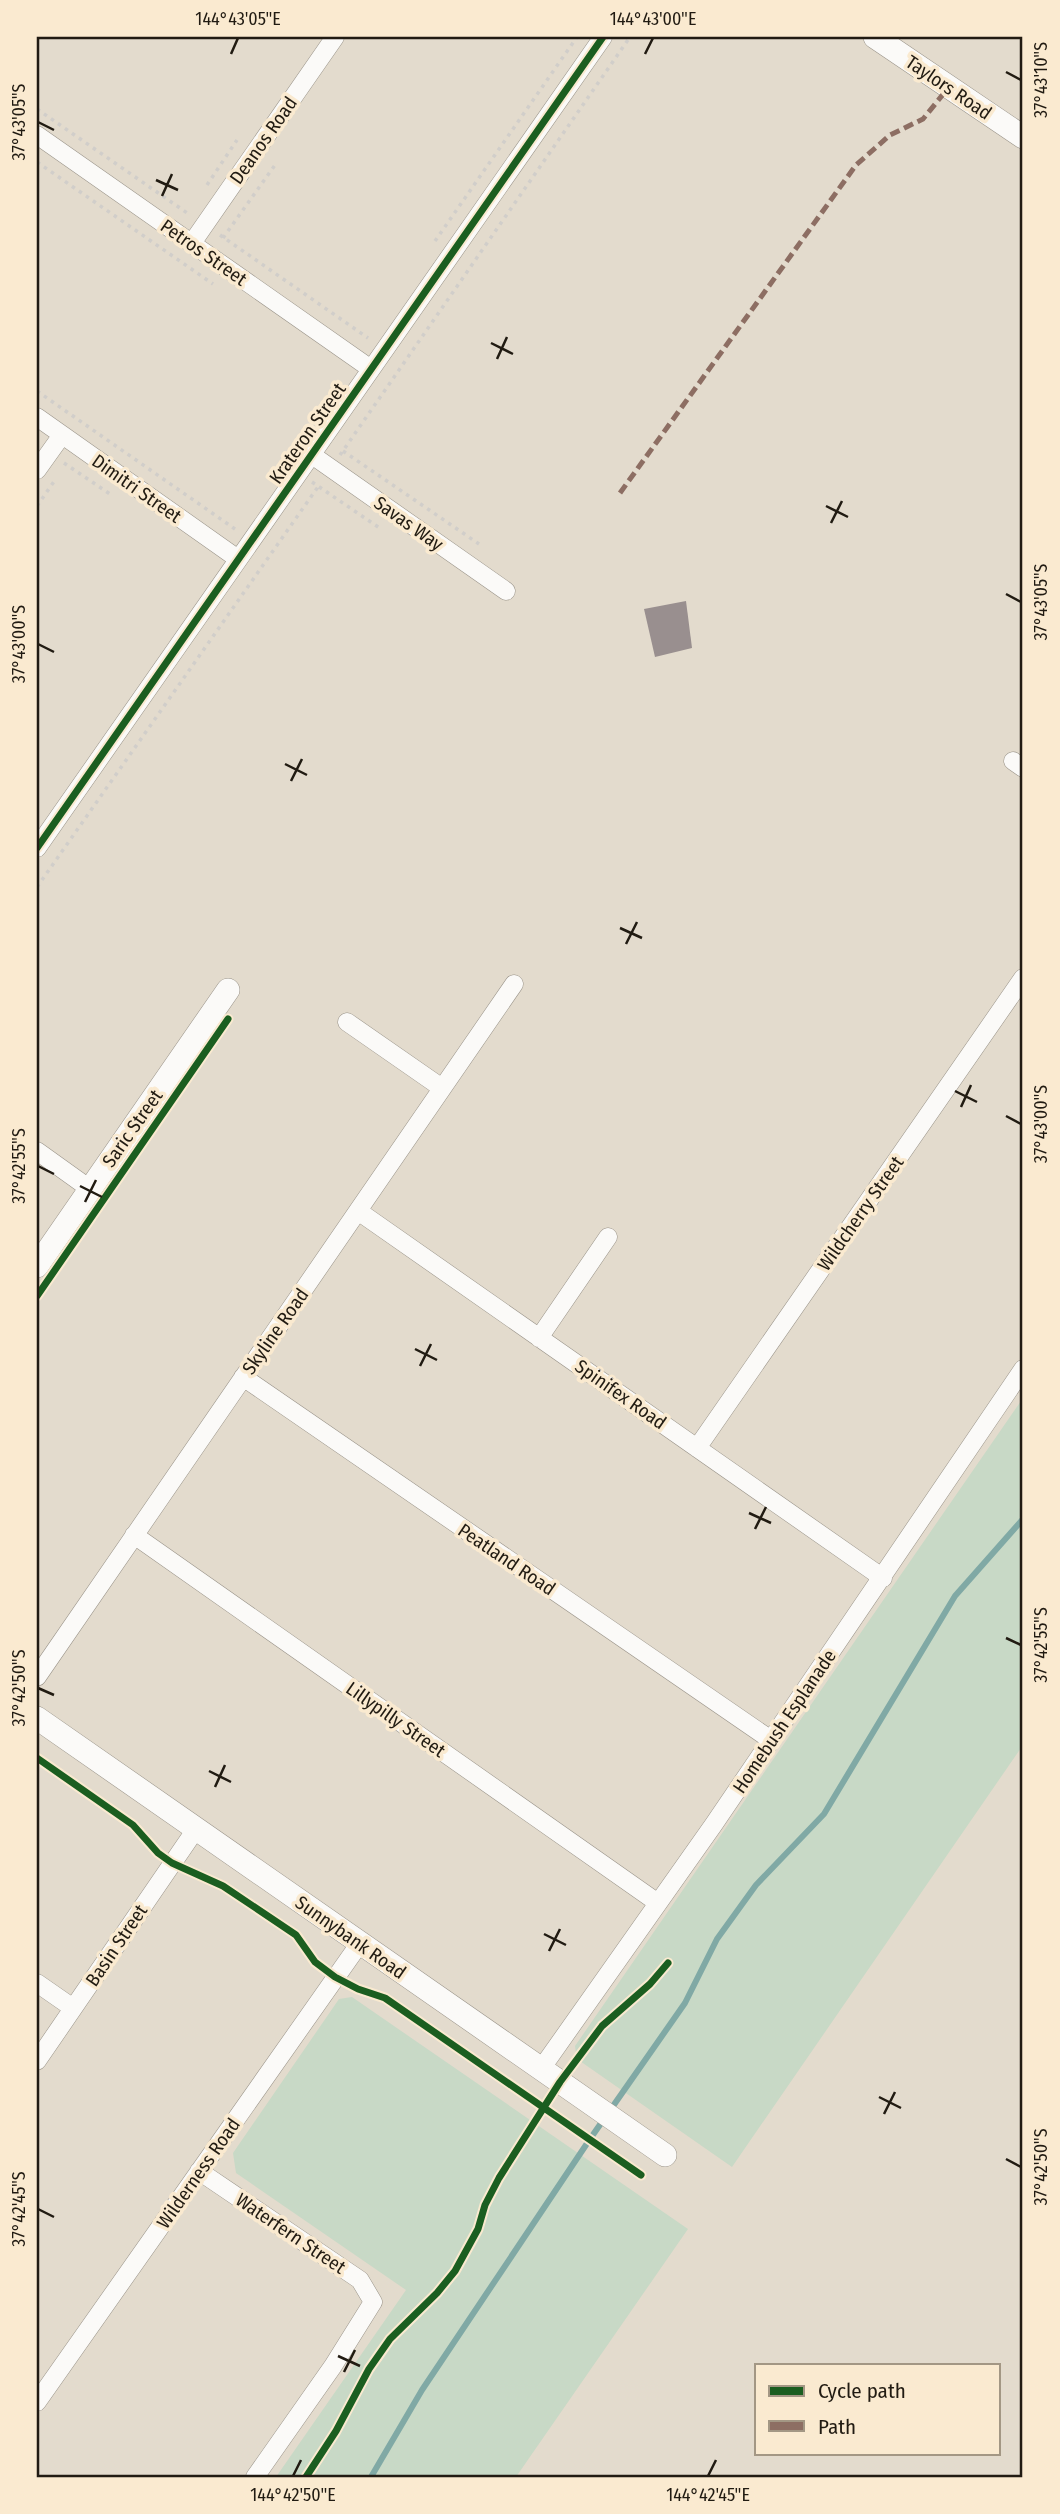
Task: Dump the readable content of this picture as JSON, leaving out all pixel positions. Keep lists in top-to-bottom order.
{
  "streets": {
    "street": [
      "Taylors Road",
      "Deanos Road",
      "Petros Street",
      "Krateron Street",
      "Dimitri Street",
      "Savas Way",
      "Saric Street",
      "Wildcherry Street",
      "Skyline Road",
      "Spinifex Road",
      "Peatland Road",
      "Lillypilly Street",
      "Homebush Esplanade",
      "Sunnybank Road",
      "Basin Street",
      "Wilderness Road",
      "Waterfern Street"
    ]
  },
  "crossings": [
    ["Deanos Road", "Petros Street"],
    ["Petros Street", "Krateron Street"],
    ["Krateron Street", "Dimitri Street"],
    ["Krateron Street", "Savas Way"],
    ["Wildcherry Street", "Spinifex Road"],
    ["Skyline Road", "Spinifex Road"],
    ["Skyline Road", "Peatland Road"],
    ["Skyline Road", "Lillypilly Street"],
    ["Spinifex Road", "Homebush Esplanade"],
    ["Peatland Road", "Homebush Esplanade"],
    ["Lillypilly Street", "Homebush Esplanade"],
    ["Homebush Esplanade", "Sunnybank Road"],
    ["Sunnybank Road", "Basin Street"],
    ["Sunnybank Road", "Wilderness Road"],
    ["Wilderness Road", "Waterfern Street"]
  ],
  "legend": ["Cycle path", "Path"],
  "coordinates": [
    "144°43'05\"E",
    "144°43'00\"E",
    "37°43'10\"S",
    "37°43'05\"S",
    "37°43'00\"S",
    "37°42'55\"S",
    "37°42'50\"S",
    "37°42'45\"S",
    "144°42'50\"E",
    "144°42'45\"E"
  ]
}
